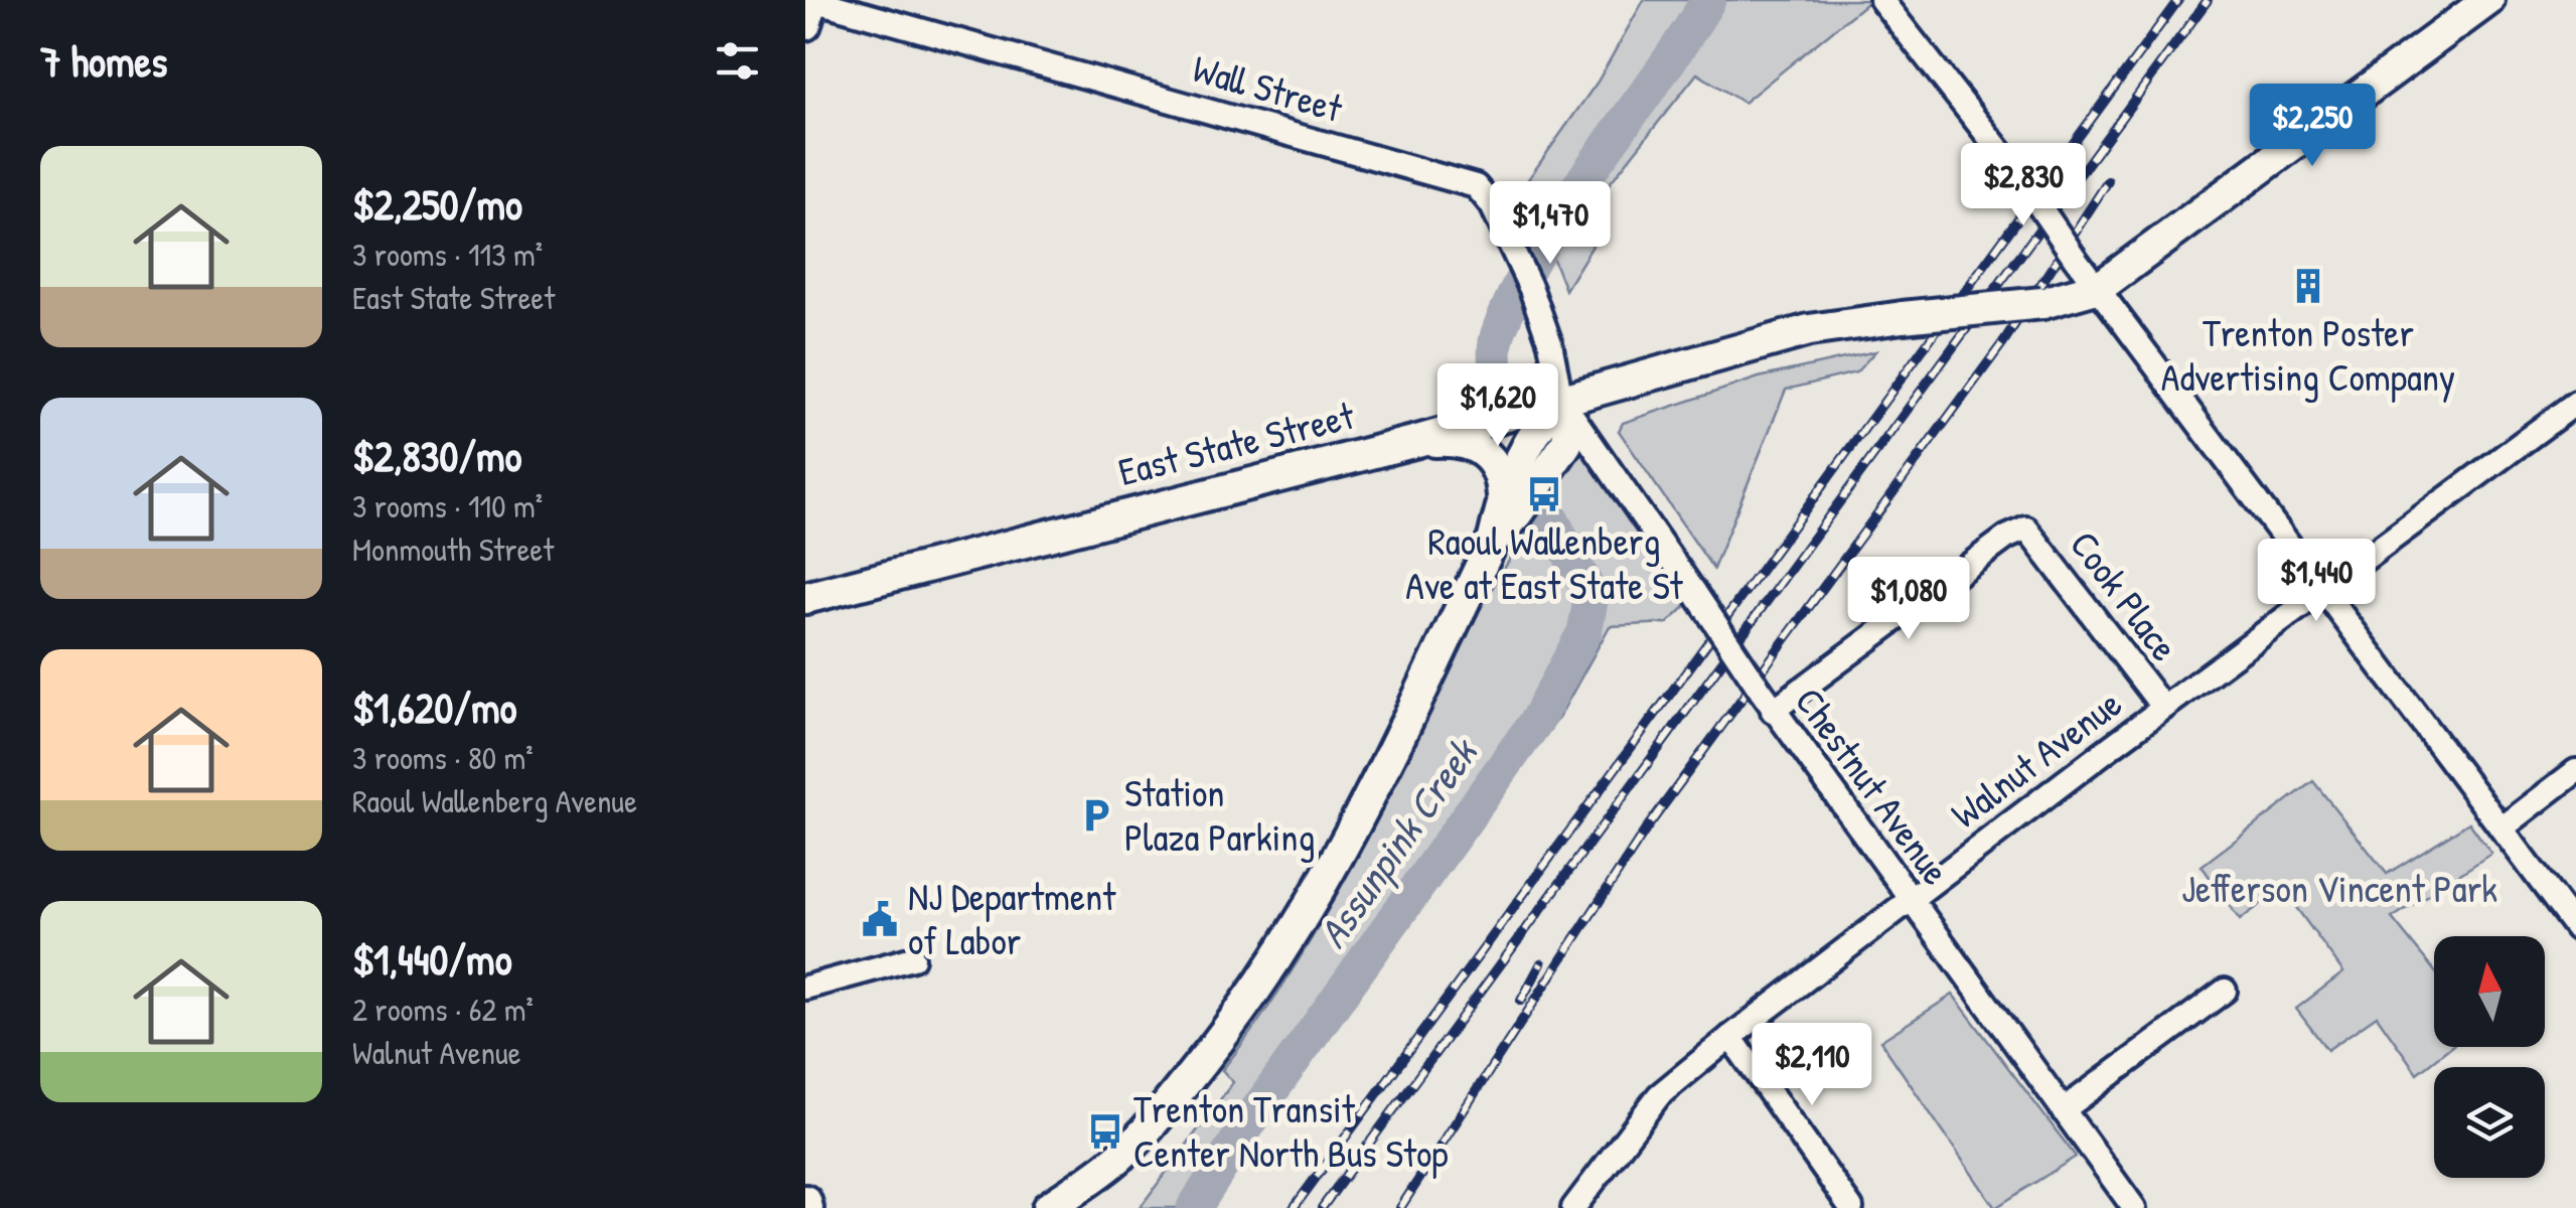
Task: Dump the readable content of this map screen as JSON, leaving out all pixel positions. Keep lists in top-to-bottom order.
{
  "streets": {
    "street": [
      "Wall Street",
      "East State Street",
      "Cook Place",
      "Walnut Avenue",
      "Chestnut Avenue"
    ]
  },
  "crossings": [
    ["Wall Street", "East State Street"],
    ["Wall Street", "Chestnut Avenue"],
    ["East State Street", "Chestnut Avenue"],
    ["Cook Place", "Walnut Avenue"],
    ["Cook Place", "Chestnut Avenue"],
    ["Walnut Avenue", "Chestnut Avenue"]
  ],
  "water": ["Assunpink Creek"],
  "parks": ["Jefferson Vincent Park"],
  "places": {
    "building": ["Trenton Poster Advertising Company"],
    "bus stop": ["Raoul Wallenberg Ave at East State St", "Trenton Transit Center North Bus Stop"],
    "parking": ["Station Plaza Parking"],
    "public building": ["NJ Department of Labor"]
  },
  "north": "top",
  "page": {
    "heading": "7 homes",
    "price": [
      "$2,250",
      "$2,830",
      "$1,470",
      "$1,620",
      "$1,440",
      "$1,080",
      "$2,110"
    ],
    "list": [
      {
        "name": "$2,250/mo",
        "note": "3 rooms · 113 m² · East State Street"
      },
      {
        "name": "$2,830/mo",
        "note": "3 rooms · 110 m² · Monmouth Street"
      },
      {
        "name": "$1,620/mo",
        "note": "3 rooms · 80 m² · Raoul Wallenberg Avenue"
      },
      {
        "name": "$1,440/mo",
        "note": "2 rooms · 62 m² · Walnut Avenue"
      }
    ]
  }
}
